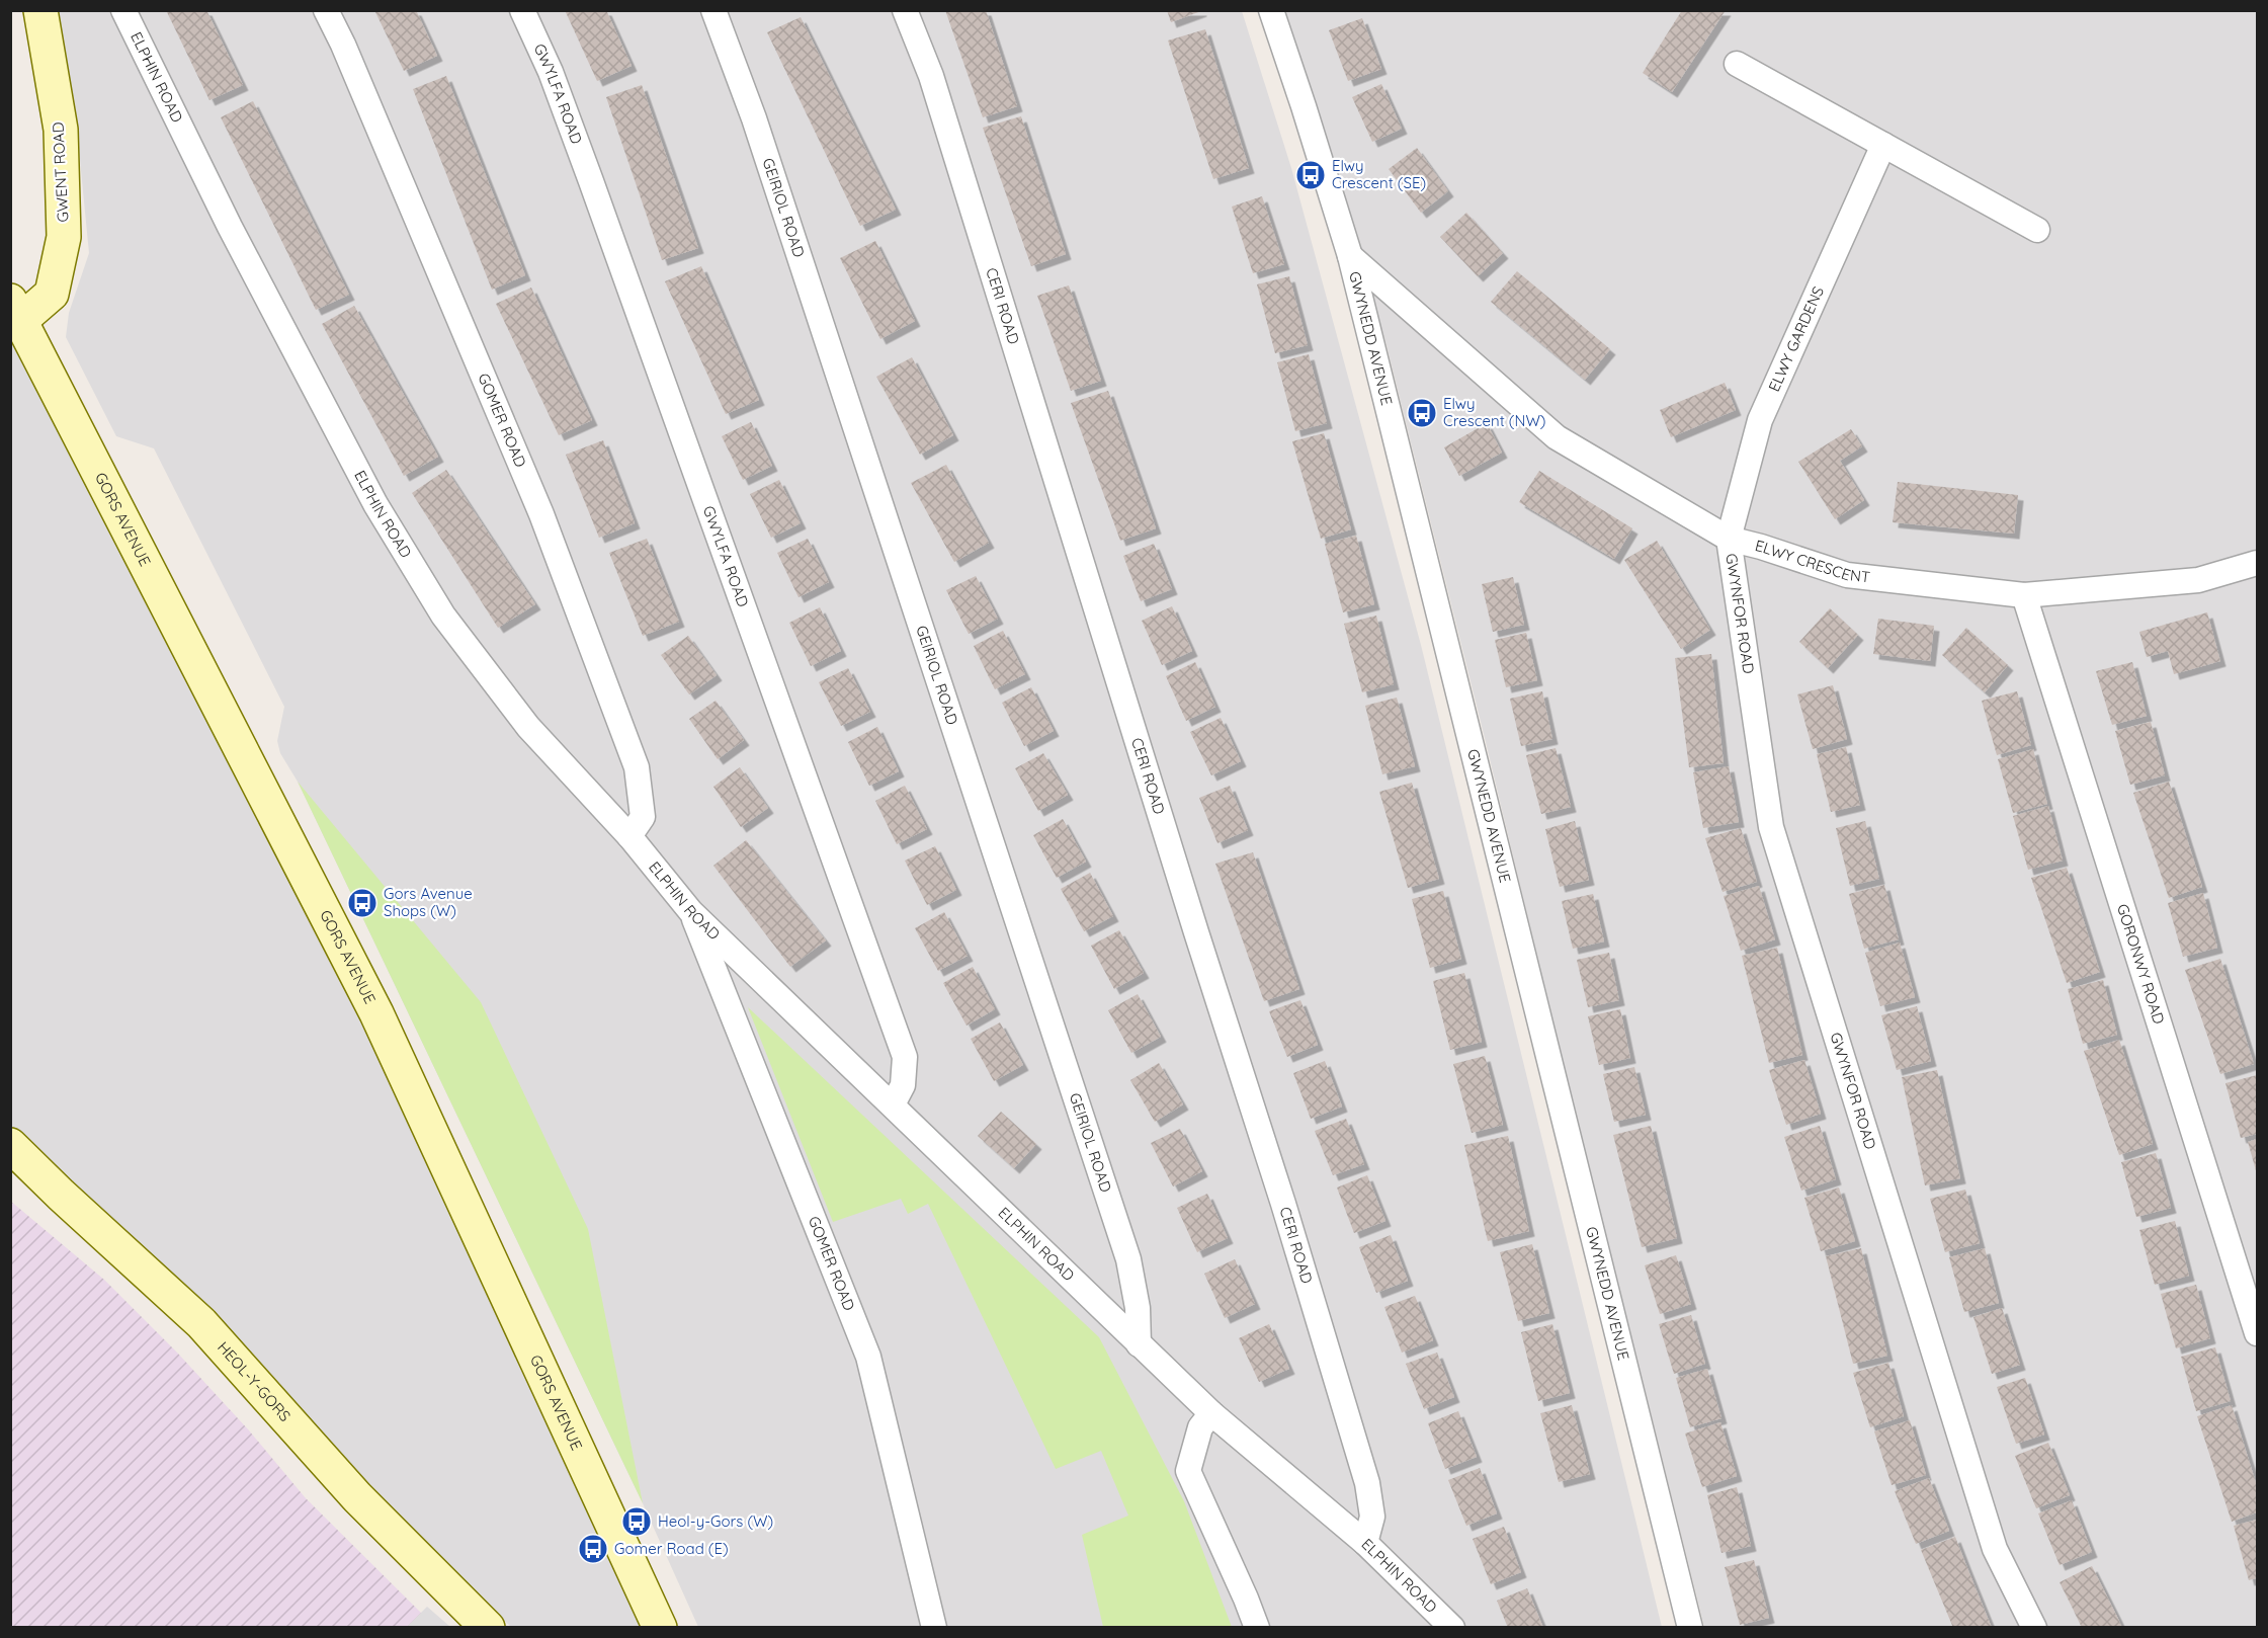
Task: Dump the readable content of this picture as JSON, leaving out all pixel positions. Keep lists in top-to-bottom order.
{
  "streets": {
    "street": [
      "ELPHIN ROAD",
      "GWYLFA ROAD",
      "GWENT ROAD",
      "GEIRIOL ROAD",
      "CERI ROAD",
      "GWYNEDD AVENUE",
      "ELWY GARDENS",
      "GOMER ROAD",
      "GORS AVENUE",
      "ELWY CRESCENT",
      "GWYNFOR ROAD",
      "GORONWY ROAD",
      "HEOL-Y-GORS"
    ]
  },
  "crossings": [
    ["ELPHIN ROAD", "GWYLFA ROAD"],
    ["ELPHIN ROAD", "GEIRIOL ROAD"],
    ["ELPHIN ROAD", "CERI ROAD"],
    ["ELPHIN ROAD", "GOMER ROAD"],
    ["GWENT ROAD", "GORS AVENUE"],
    ["GWYNEDD AVENUE", "ELWY CRESCENT"],
    ["ELWY GARDENS", "ELWY CRESCENT"],
    ["ELWY GARDENS", "GWYNFOR ROAD"],
    ["ELWY CRESCENT", "GWYNFOR ROAD"],
    ["ELWY CRESCENT", "GORONWY ROAD"]
  ],
  "places": {
    "bus stop": [
      "Elwy Crescent (SE)",
      "Elwy Crescent (NW)",
      "Gors Avenue Shops (W)",
      "Heol-y-Gors (W)",
      "Gomer Road (E)"
    ]
  }
}
